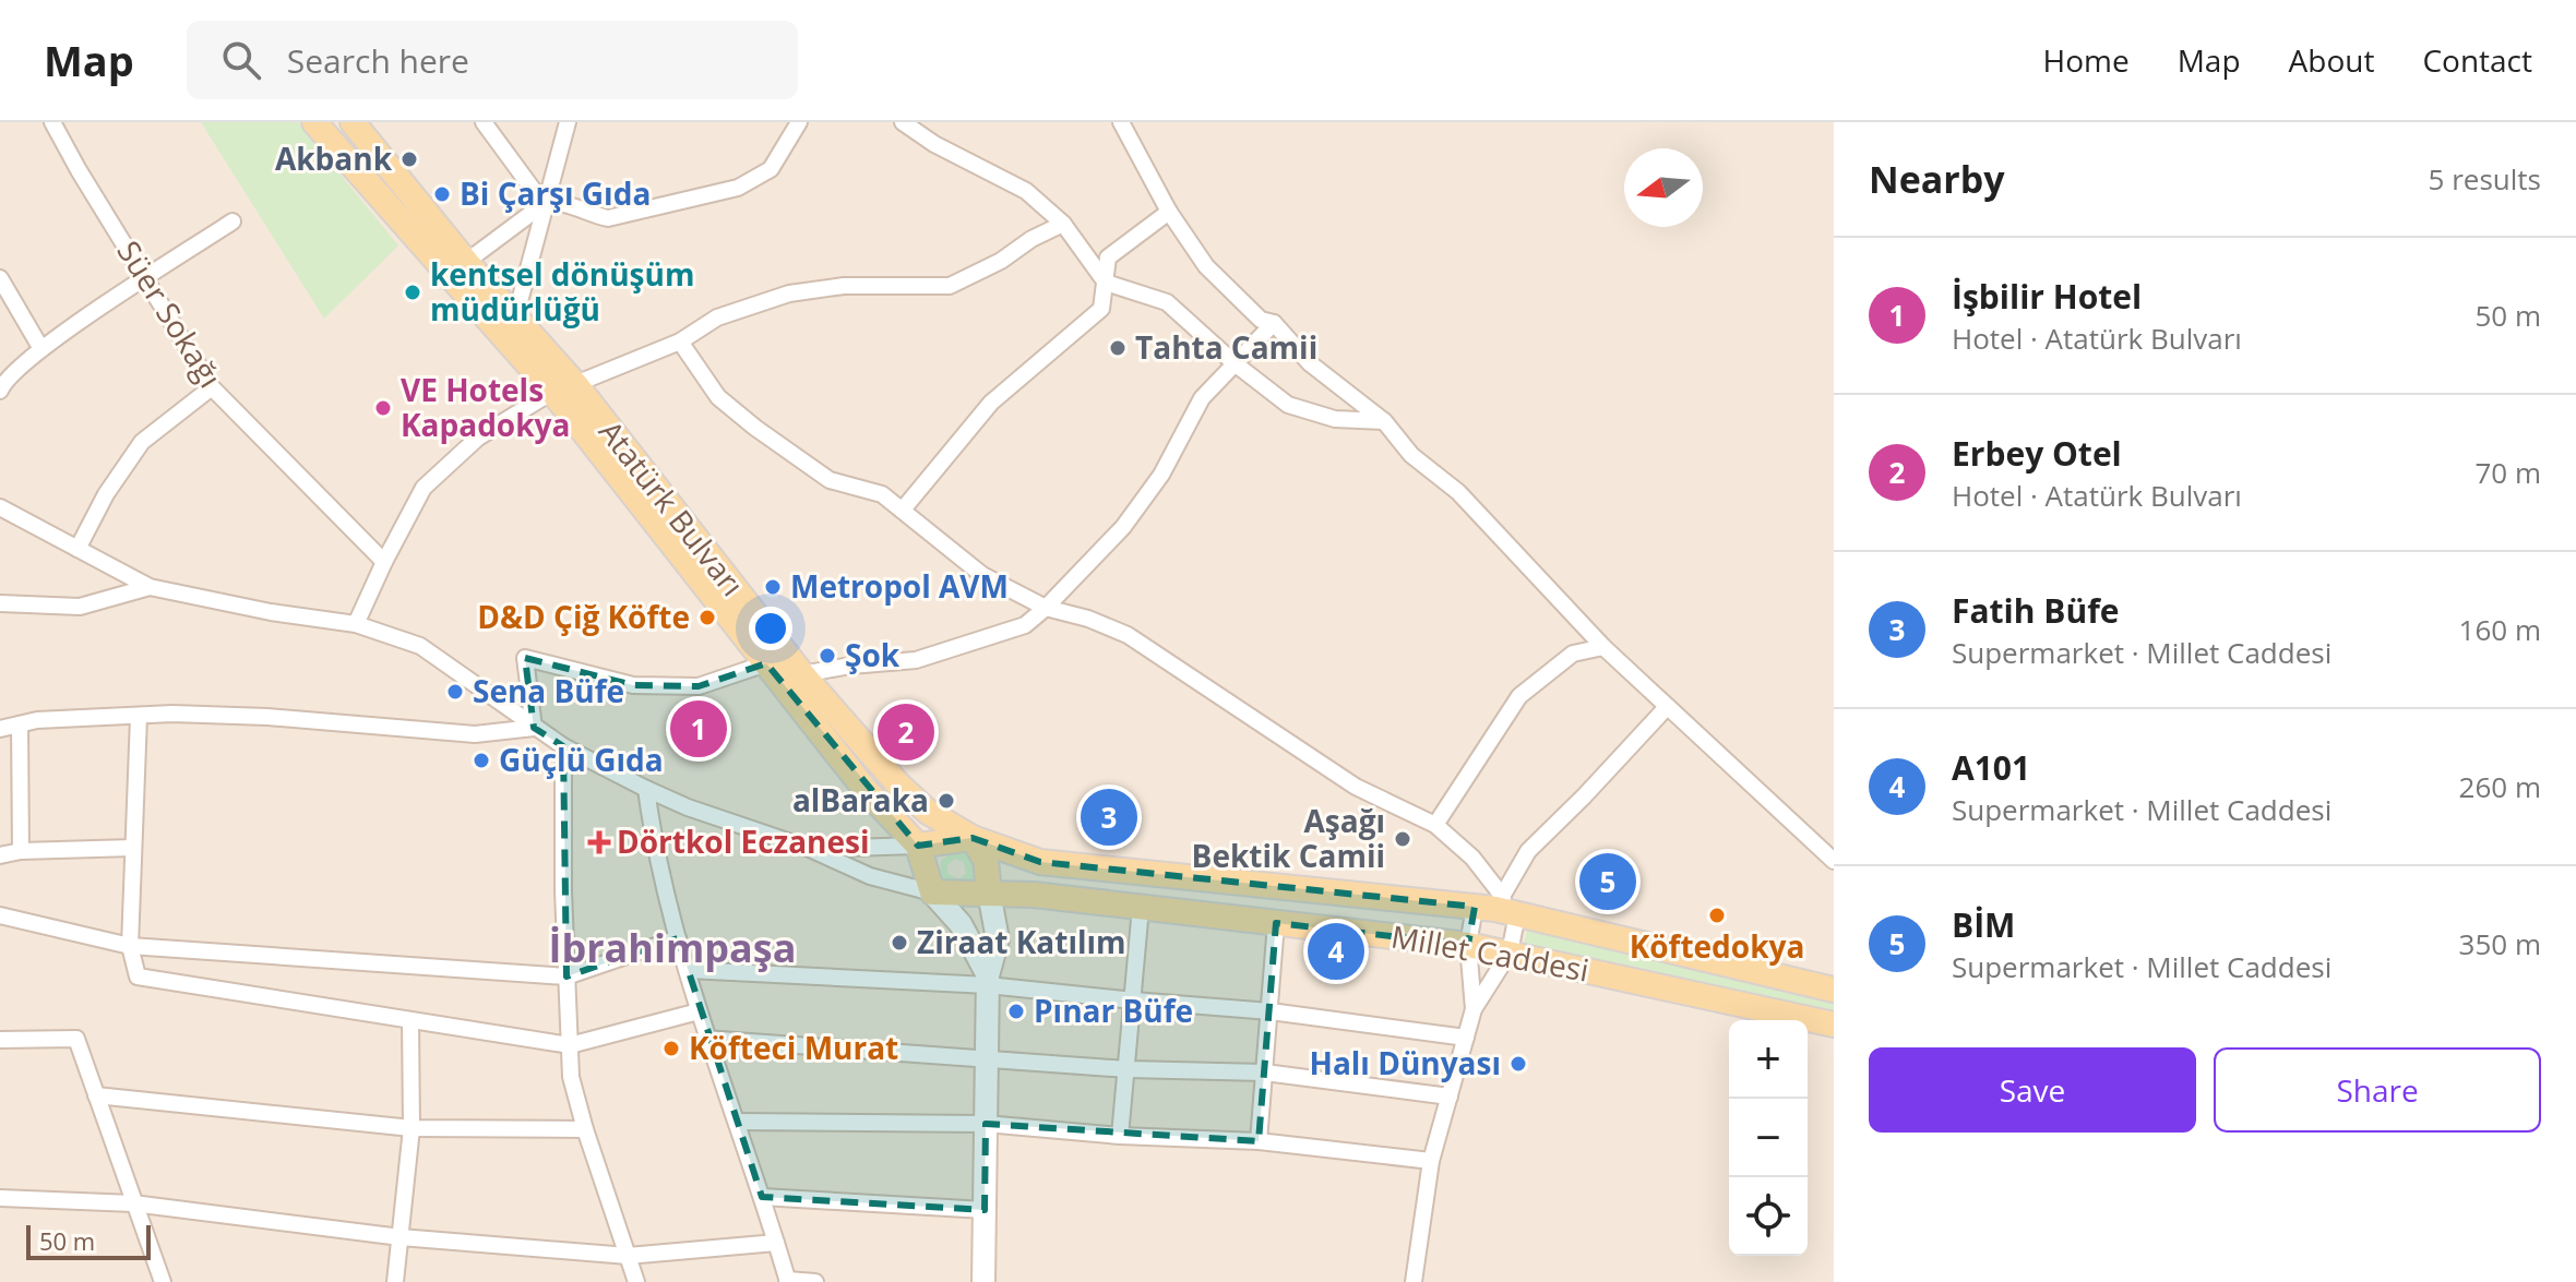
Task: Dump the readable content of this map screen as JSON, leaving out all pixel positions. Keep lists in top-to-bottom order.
{
  "streets": {
    "main road": ["Atatürk Bulvarı", "Millet Caddesi"],
    "street": ["Süer Sokağı"]
  },
  "crossings": [
    ["Atatürk Bulvarı", "Millet Caddesi"]
  ],
  "districts": ["İbrahimpaşa"],
  "places": {
    "other": [
      "Akbank",
      "Bi Çarşı Gıda",
      "kentsel dönüşüm müdürlüğü",
      "Tahta Camii",
      "VE Hotels Kapadokya",
      "Metropol AVM",
      "D&D Çiğ Köfte",
      "Şok",
      "Sena Büfe",
      "Güçlü Gıda",
      "alBaraka",
      "Aşağı Bektik Camii",
      "Köftedokya",
      "Ziraat Katılım",
      "Pınar Büfe",
      "Köfteci Murat",
      "Halı Dünyası"
    ],
    "health": ["Dörtkol Eczanesi"]
  },
  "scale_bar": "50 m",
  "north": "left",
  "page": {
    "header": "Map",
    "search": "Search here",
    "nav": [
      "Home",
      "Map",
      "About",
      "Contact"
    ],
    "heading": ["Nearby", "5 results"],
    "list": [
      {
        "mark": "1",
        "name": "İşbilir Hotel",
        "note": "Hotel · Atatürk Bulvarı",
        "value": "50 m"
      },
      {
        "mark": "2",
        "name": "Erbey Otel",
        "note": "Hotel · Atatürk Bulvarı",
        "value": "70 m"
      },
      {
        "mark": "3",
        "name": "Fatih Büfe",
        "note": "Supermarket · Millet Caddesi",
        "value": "160 m"
      },
      {
        "mark": "4",
        "name": "A101",
        "note": "Supermarket · Millet Caddesi",
        "value": "260 m"
      },
      {
        "mark": "5",
        "name": "BİM",
        "note": "Supermarket · Millet Caddesi",
        "value": "350 m"
      }
    ],
    "pins": [
      "1",
      "2",
      "3",
      "5",
      "4"
    ],
    "map_buttons": ["+", "−"],
    "buttons": ["Save", "Share"],
    "scale": "50 m"
  }
}
